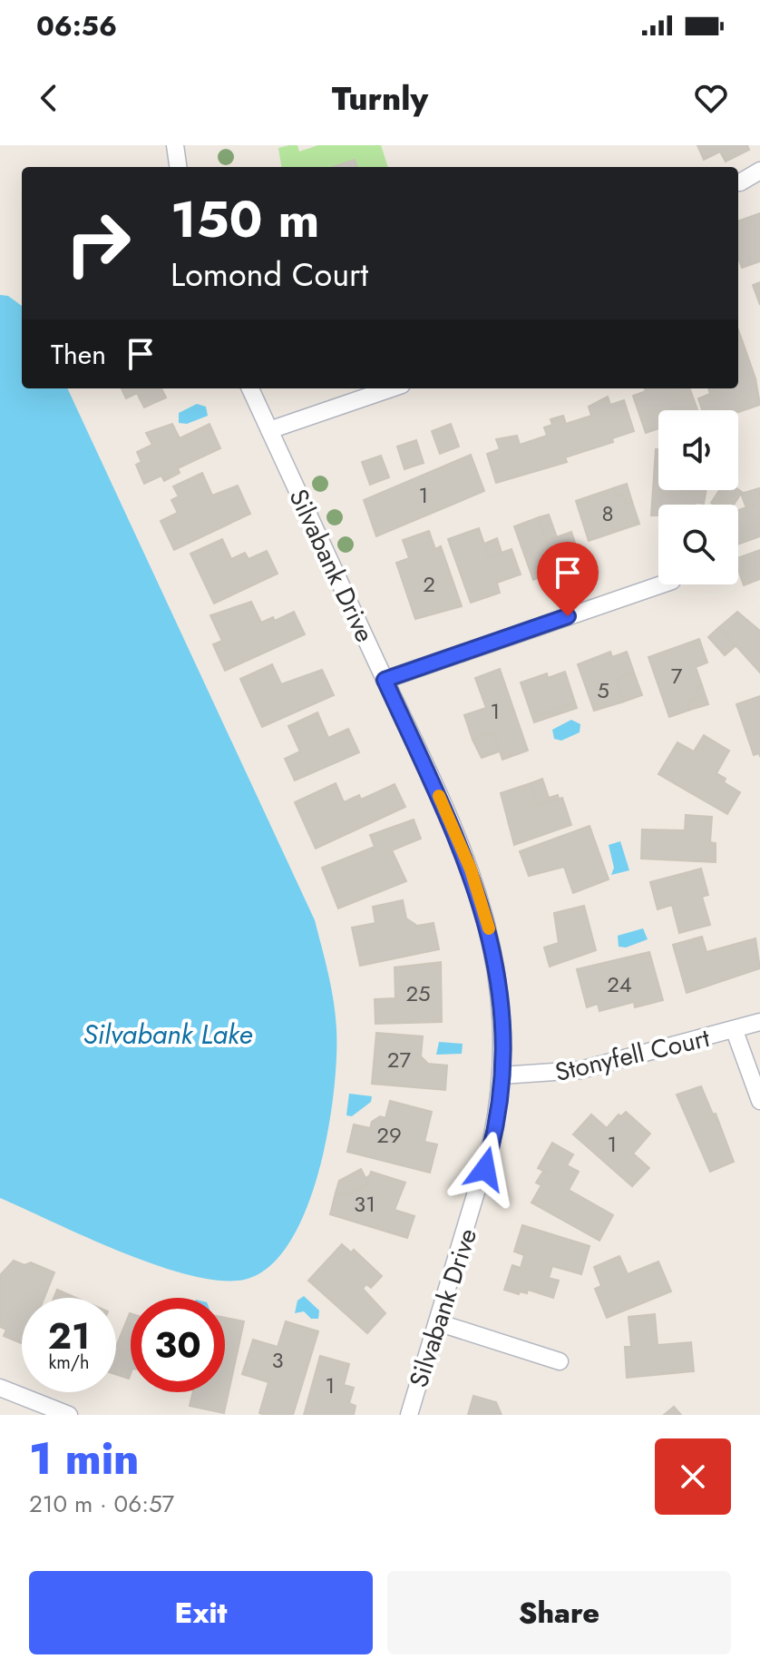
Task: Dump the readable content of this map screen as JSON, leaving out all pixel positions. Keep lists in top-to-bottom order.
{
  "streets": {
    "street": ["Silvabank Drive", "Stonyfell Court"]
  },
  "crossings": [
    ["Silvabank Drive", "Stonyfell Court"]
  ],
  "water": ["Silvabank Lake"],
  "house_numbers": [
    "1",
    "8",
    "2",
    "7",
    "5",
    "1",
    "24",
    "25",
    "27",
    "29",
    "1",
    "31",
    "3",
    "1"
  ],
  "page": {
    "status": "06:56",
    "header": "Turnly",
    "turn": ["150 m", "Lomond Court"],
    "then": "Then",
    "speed": "21 km/h",
    "limit": "30",
    "heading": ["1 min", "210 m · 06:57"],
    "buttons": ["Exit", "Share"]
  }
}
